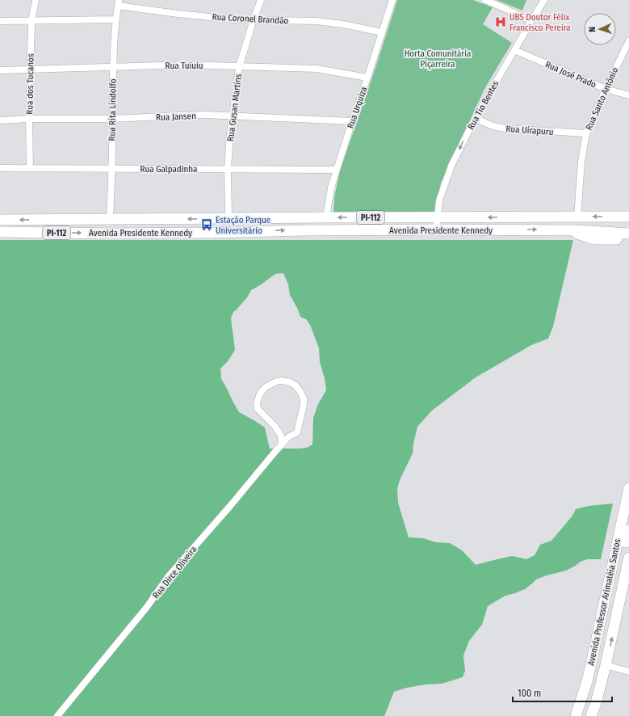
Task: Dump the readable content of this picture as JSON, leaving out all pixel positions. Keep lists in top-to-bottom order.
{
  "streets": {
    "main road": ["PI-112", "Avenida Presidente Kennedy", "Avenida Professor Arimatéia Santos"],
    "street": [
      "Rua Coronel Brandão",
      "Rua Tuiuiu",
      "Rua José Prado",
      "Rua dos Tucanos",
      "Rua Santo Antônio",
      "Rua Tio Bentes",
      "Rua Gusan Martins",
      "Rua Urquiza",
      "Rua Rita Lindolfo",
      "Rua Jansen",
      "Rua Uirapuru",
      "Rua Galpadinha",
      "Rua Dirce Oliveira"
    ]
  },
  "crossings": [
    ["Rua Coronel Brandão", "Rua Gusan Martins"],
    ["Rua Coronel Brandão", "Rua Urquiza"],
    ["Rua Coronel Brandão", "Rua Rita Lindolfo"],
    ["Rua Tuiuiu", "Rua dos Tucanos"],
    ["Rua Tuiuiu", "Rua Gusan Martins"],
    ["Rua Tuiuiu", "Rua Urquiza"],
    ["Rua Tuiuiu", "Rua Rita Lindolfo"],
    ["Rua José Prado", "Rua Santo Antônio"],
    ["Rua José Prado", "Rua Tio Bentes"],
    ["Rua dos Tucanos", "Rua Jansen"],
    ["Rua dos Tucanos", "Rua Galpadinha"],
    ["Rua Santo Antônio", "Rua Uirapuru"],
    ["Rua Santo Antônio", "Avenida Presidente Kennedy"],
    ["Rua Tio Bentes", "Rua Uirapuru"],
    ["Rua Tio Bentes", "Avenida Presidente Kennedy"],
    ["Rua Gusan Martins", "Rua Jansen"],
    ["Rua Gusan Martins", "Rua Galpadinha"],
    ["Rua Gusan Martins", "Avenida Presidente Kennedy"],
    ["Rua Urquiza", "Rua Jansen"],
    ["Rua Urquiza", "Rua Galpadinha"],
    ["Rua Urquiza", "Avenida Presidente Kennedy"],
    ["Rua Rita Lindolfo", "Rua Jansen"],
    ["Rua Rita Lindolfo", "Rua Galpadinha"],
    ["Rua Rita Lindolfo", "Avenida Presidente Kennedy"]
  ],
  "one_way": ["Rua Tio Bentes"],
  "parks": ["Horta Comunitária Piçarreira"],
  "places": {
    "hospital": ["UBS Doutor Félix Francisco Pereira"],
    "bus stop": ["Estação Parque Universitário"]
  },
  "scale_bar": "100 m",
  "north": "left"
}
